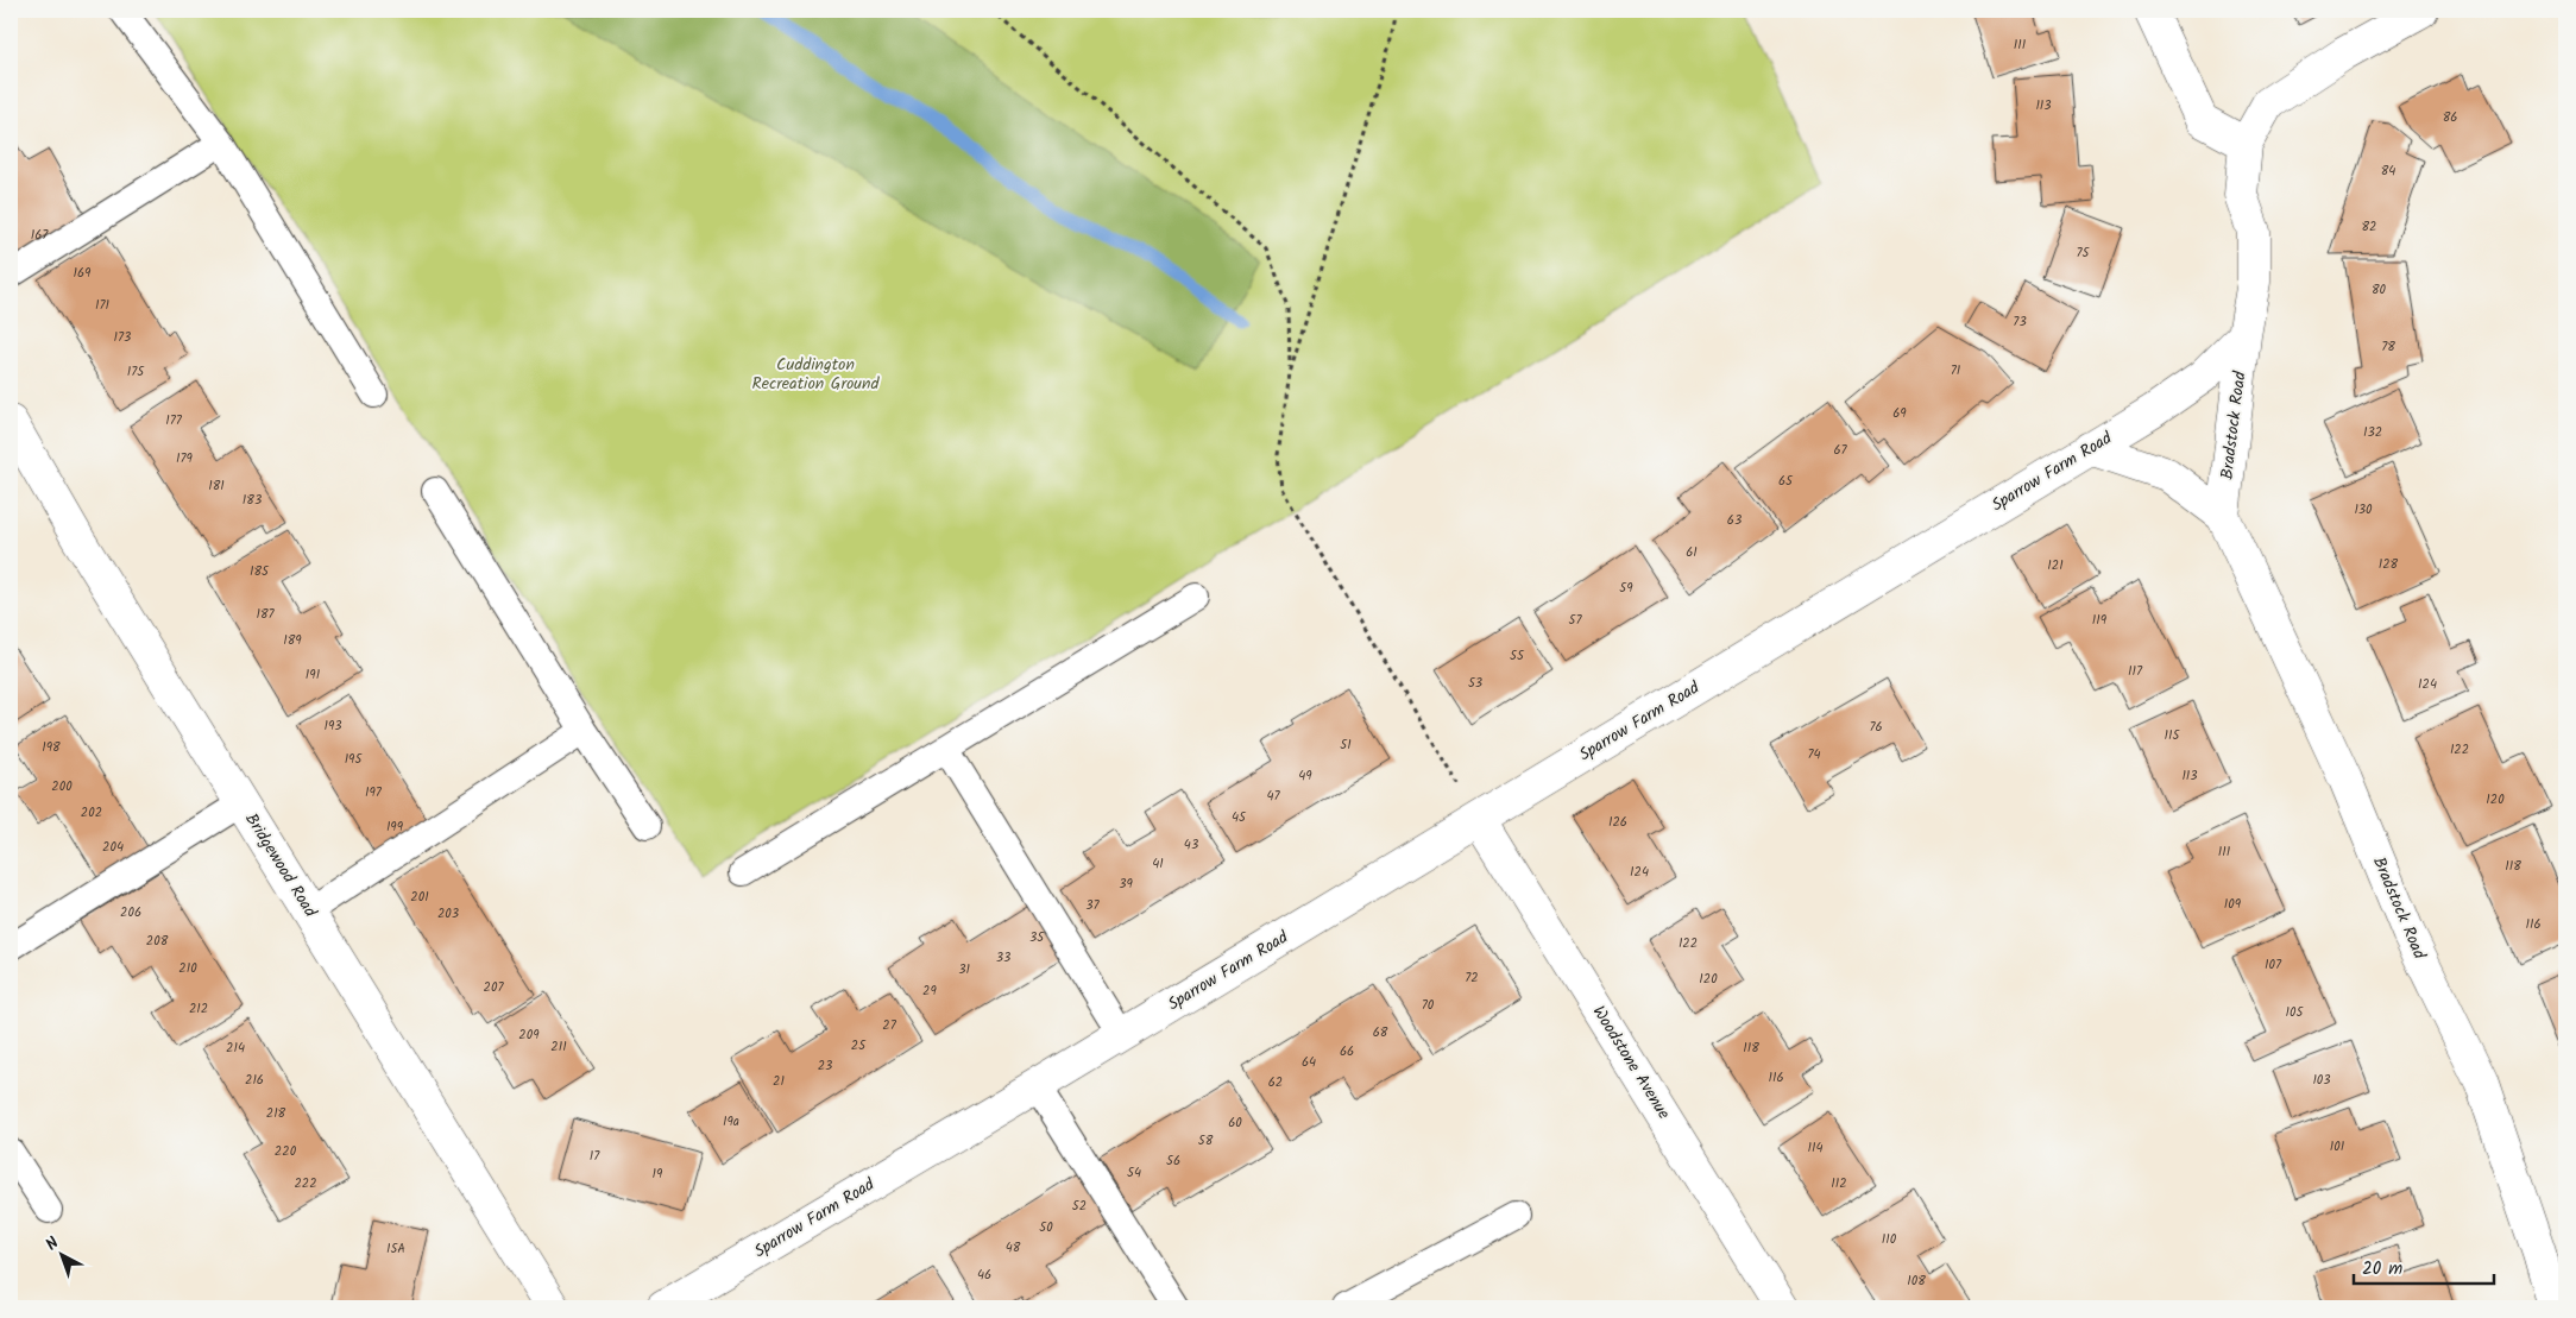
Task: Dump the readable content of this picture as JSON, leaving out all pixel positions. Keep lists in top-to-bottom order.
{
  "streets": {
    "street": [
      "Bradstock Road",
      "Sparrow Farm Road",
      "Bridgewood Road",
      "Woodstone Avenue"
    ]
  },
  "crossings": [
    ["Bradstock Road", "Sparrow Farm Road"],
    ["Sparrow Farm Road", "Woodstone Avenue"]
  ],
  "parks": ["Cuddington Recreation Ground"],
  "house_numbers": [
    "111",
    "113",
    "86",
    "84",
    "82",
    "167",
    "75",
    "169",
    "80",
    "171",
    "73",
    "173",
    "78",
    "71",
    "175",
    "69",
    "177",
    "132",
    "67",
    "179",
    "65",
    "181",
    "183",
    "130",
    "63",
    "61",
    "128",
    "121",
    "185",
    "59",
    "187",
    "57",
    "119",
    "189",
    "55",
    "117",
    "191",
    "53",
    "124",
    "193",
    "76",
    "115",
    "51",
    "198",
    "122",
    "74",
    "195",
    "49",
    "113",
    "200",
    "197",
    "47",
    "120",
    "202",
    "45",
    "126",
    "199",
    "43",
    "204",
    "111",
    "41",
    "118",
    "124",
    "39",
    "201",
    "109",
    "37",
    "206",
    "203",
    "116",
    "35",
    "208",
    "122",
    "33",
    "107",
    "210",
    "31",
    "72",
    "120",
    "207",
    "29",
    "70",
    "212",
    "105",
    "27",
    "68",
    "209",
    "25",
    "211",
    "214",
    "118",
    "66",
    "64",
    "23",
    "116",
    "216",
    "103",
    "21",
    "62",
    "218",
    "19a",
    "60",
    "58",
    "101",
    "114",
    "220",
    "17",
    "56",
    "54",
    "19",
    "222",
    "112",
    "52",
    "50",
    "110",
    "48",
    "15A",
    "46",
    "108"
  ],
  "scale_bar": "20 m",
  "north": "top left"
}
